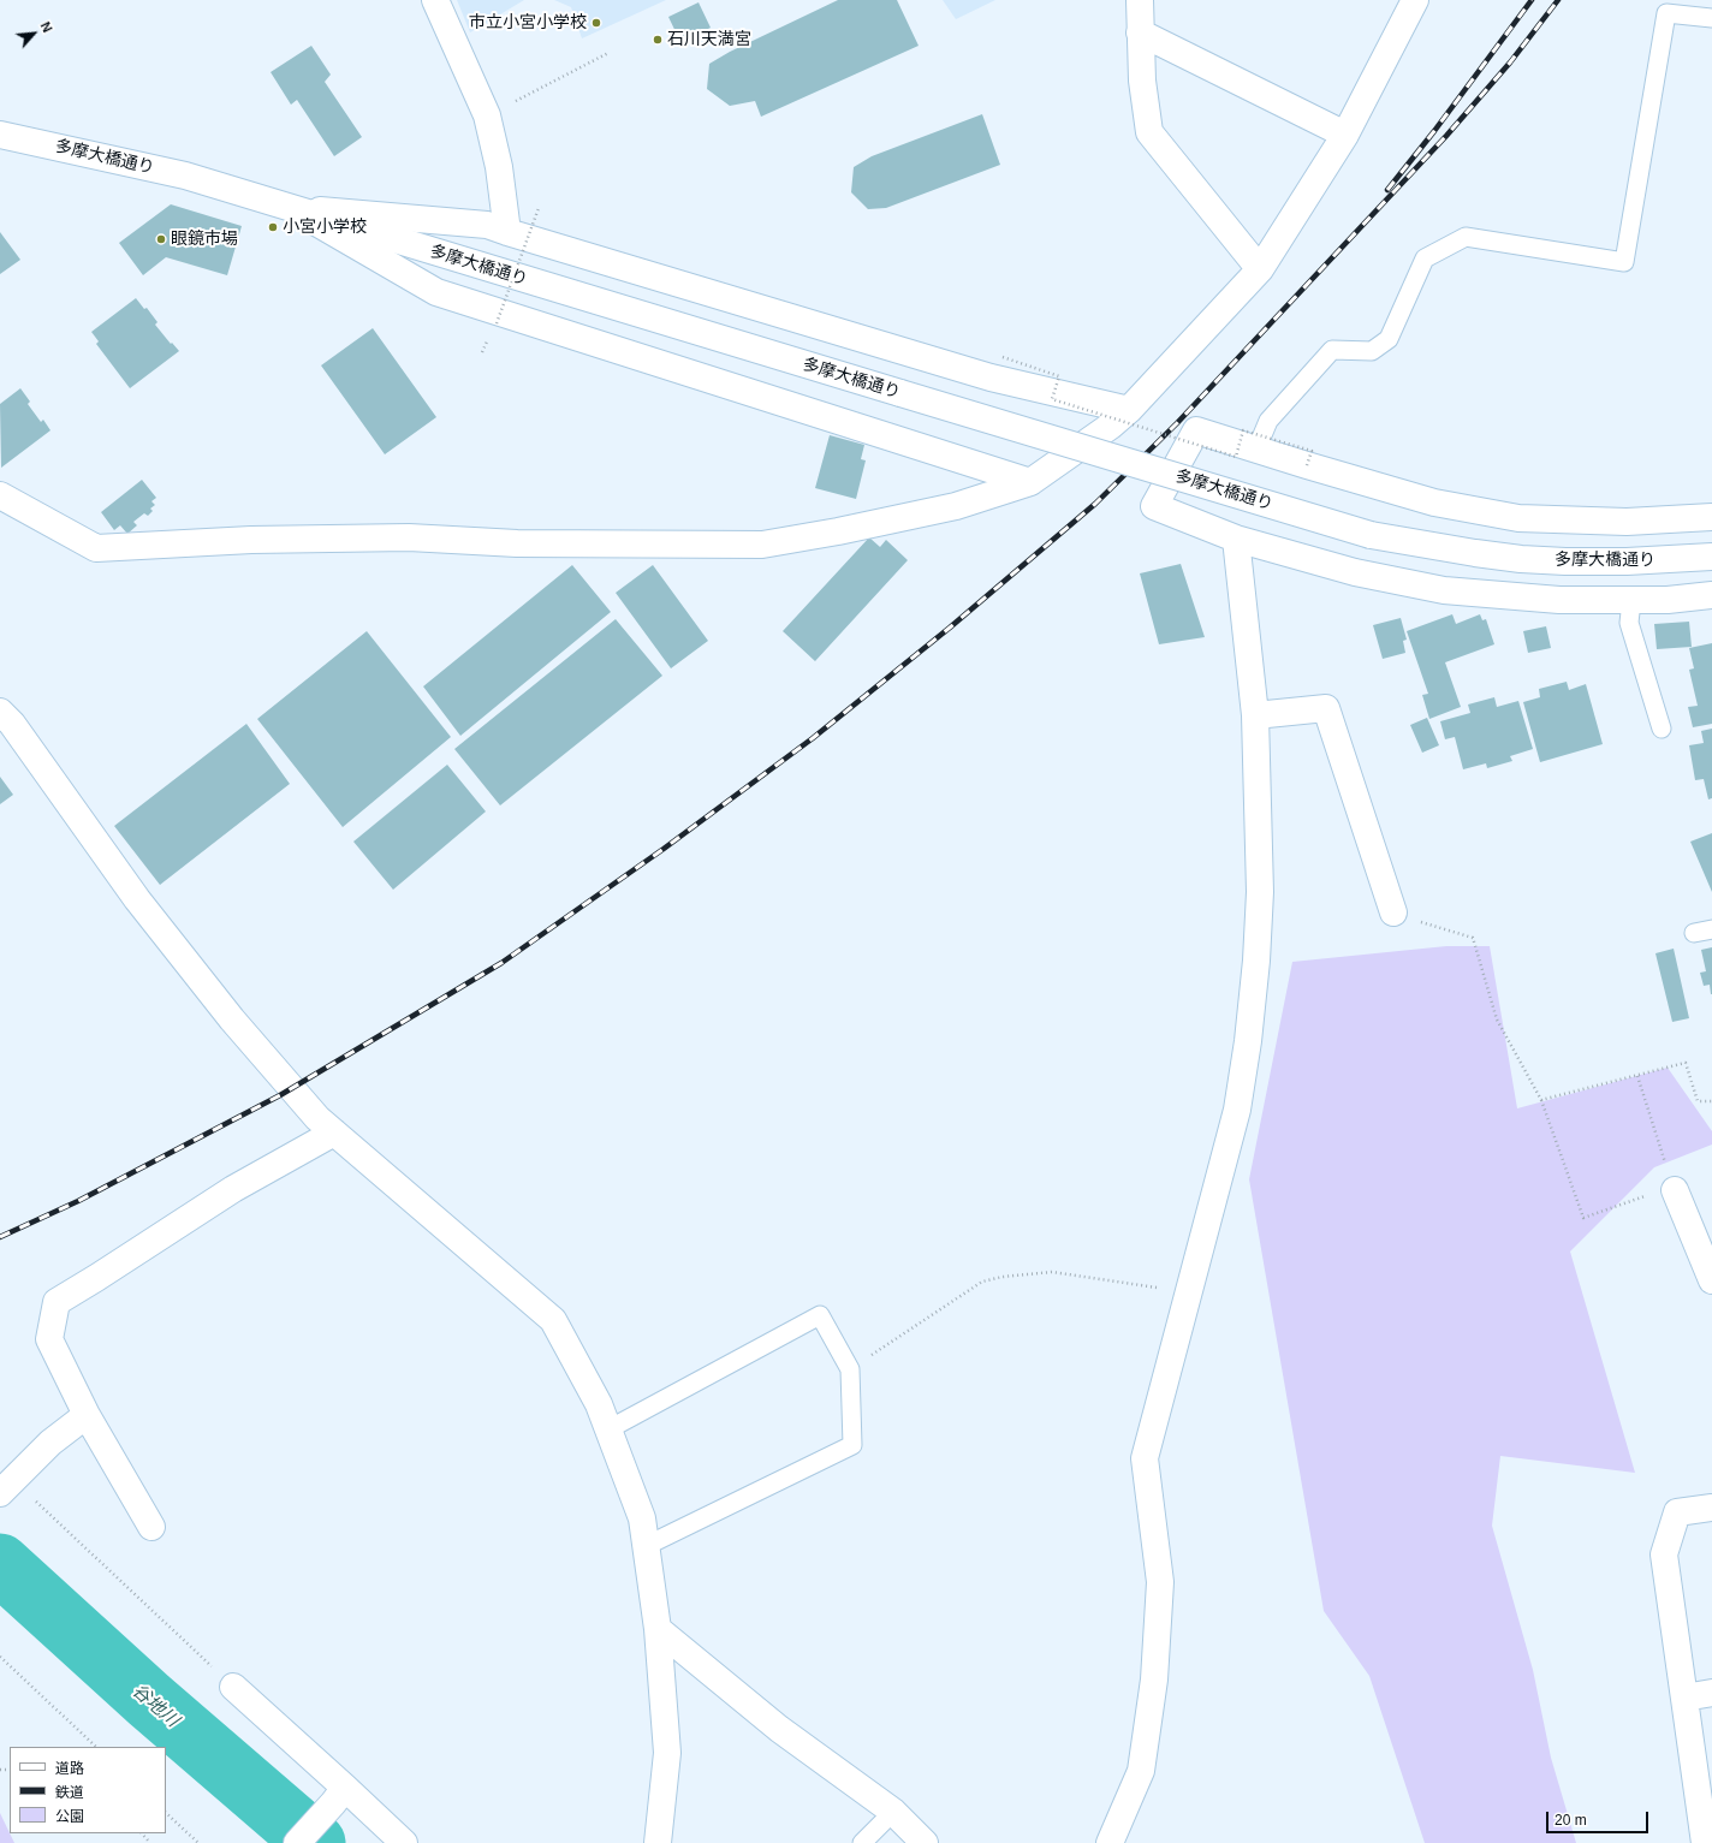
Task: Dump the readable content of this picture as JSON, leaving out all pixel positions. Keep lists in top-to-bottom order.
{
  "streets": {
    "street": ["多摩大橋通り"]
  },
  "water": ["谷地川"],
  "places": [
    "市立小宮小学校",
    "石川天満宮",
    "小宮小学校",
    "眼鏡市場"
  ],
  "legend": ["道路", "鉄道", "公園"],
  "scale_bar": "20 m",
  "north": "top right"
}
